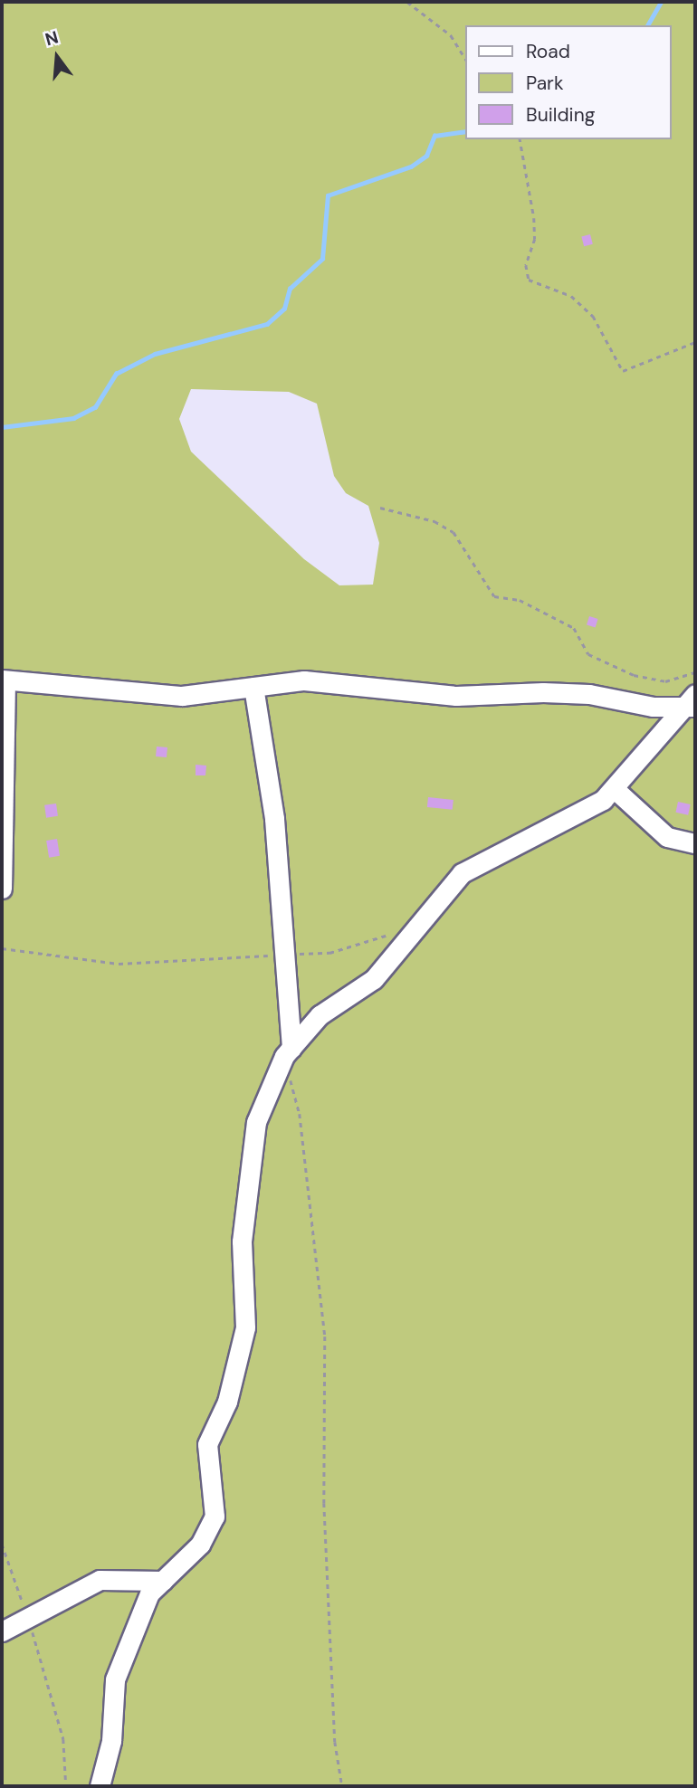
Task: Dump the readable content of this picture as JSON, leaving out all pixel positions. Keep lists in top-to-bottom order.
{
  "legend": ["Road", "Park", "Building"],
  "north": "top"
}
